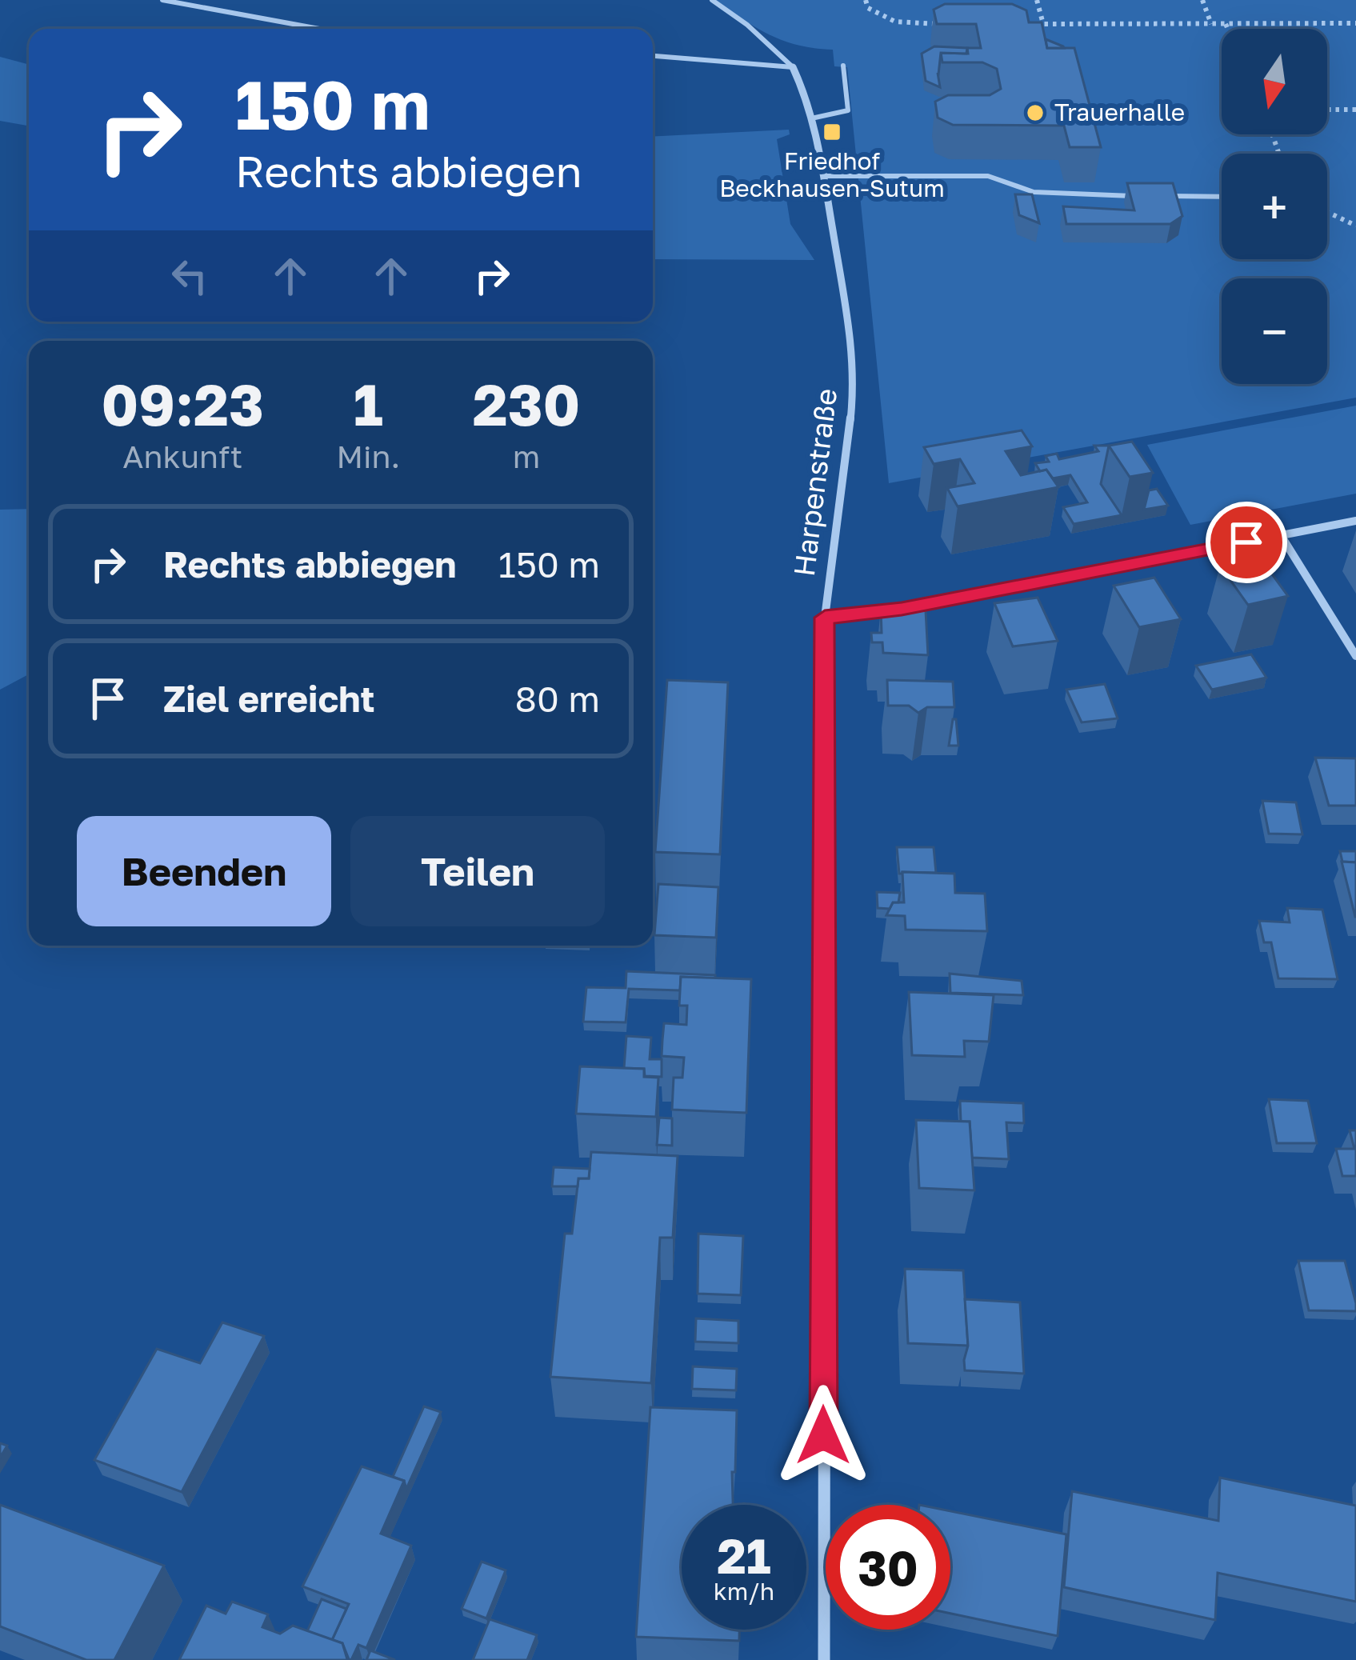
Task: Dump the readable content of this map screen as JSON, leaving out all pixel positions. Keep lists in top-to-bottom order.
{
  "streets": {
    "street": ["Harpenstraße"]
  },
  "places": {
    "other": ["Trauerhalle"],
    "transit": ["Friedhof Beckhausen-Sutum"]
  },
  "north": "bottom",
  "page": {
    "map_buttons": ["+", "−"],
    "turn": ["150 m", "Rechts abbiegen"],
    "eta": [
      "09:23",
      "Ankunft",
      "1",
      "Min.",
      "230",
      "m"
    ],
    "list": [
      {
        "name": "Rechts abbiegen",
        "value": "150 m"
      },
      {
        "name": "Ziel erreicht",
        "value": "80 m"
      }
    ],
    "buttons": ["Beenden", "Teilen"],
    "speed": "21 km/h",
    "limit": "30"
  }
}
